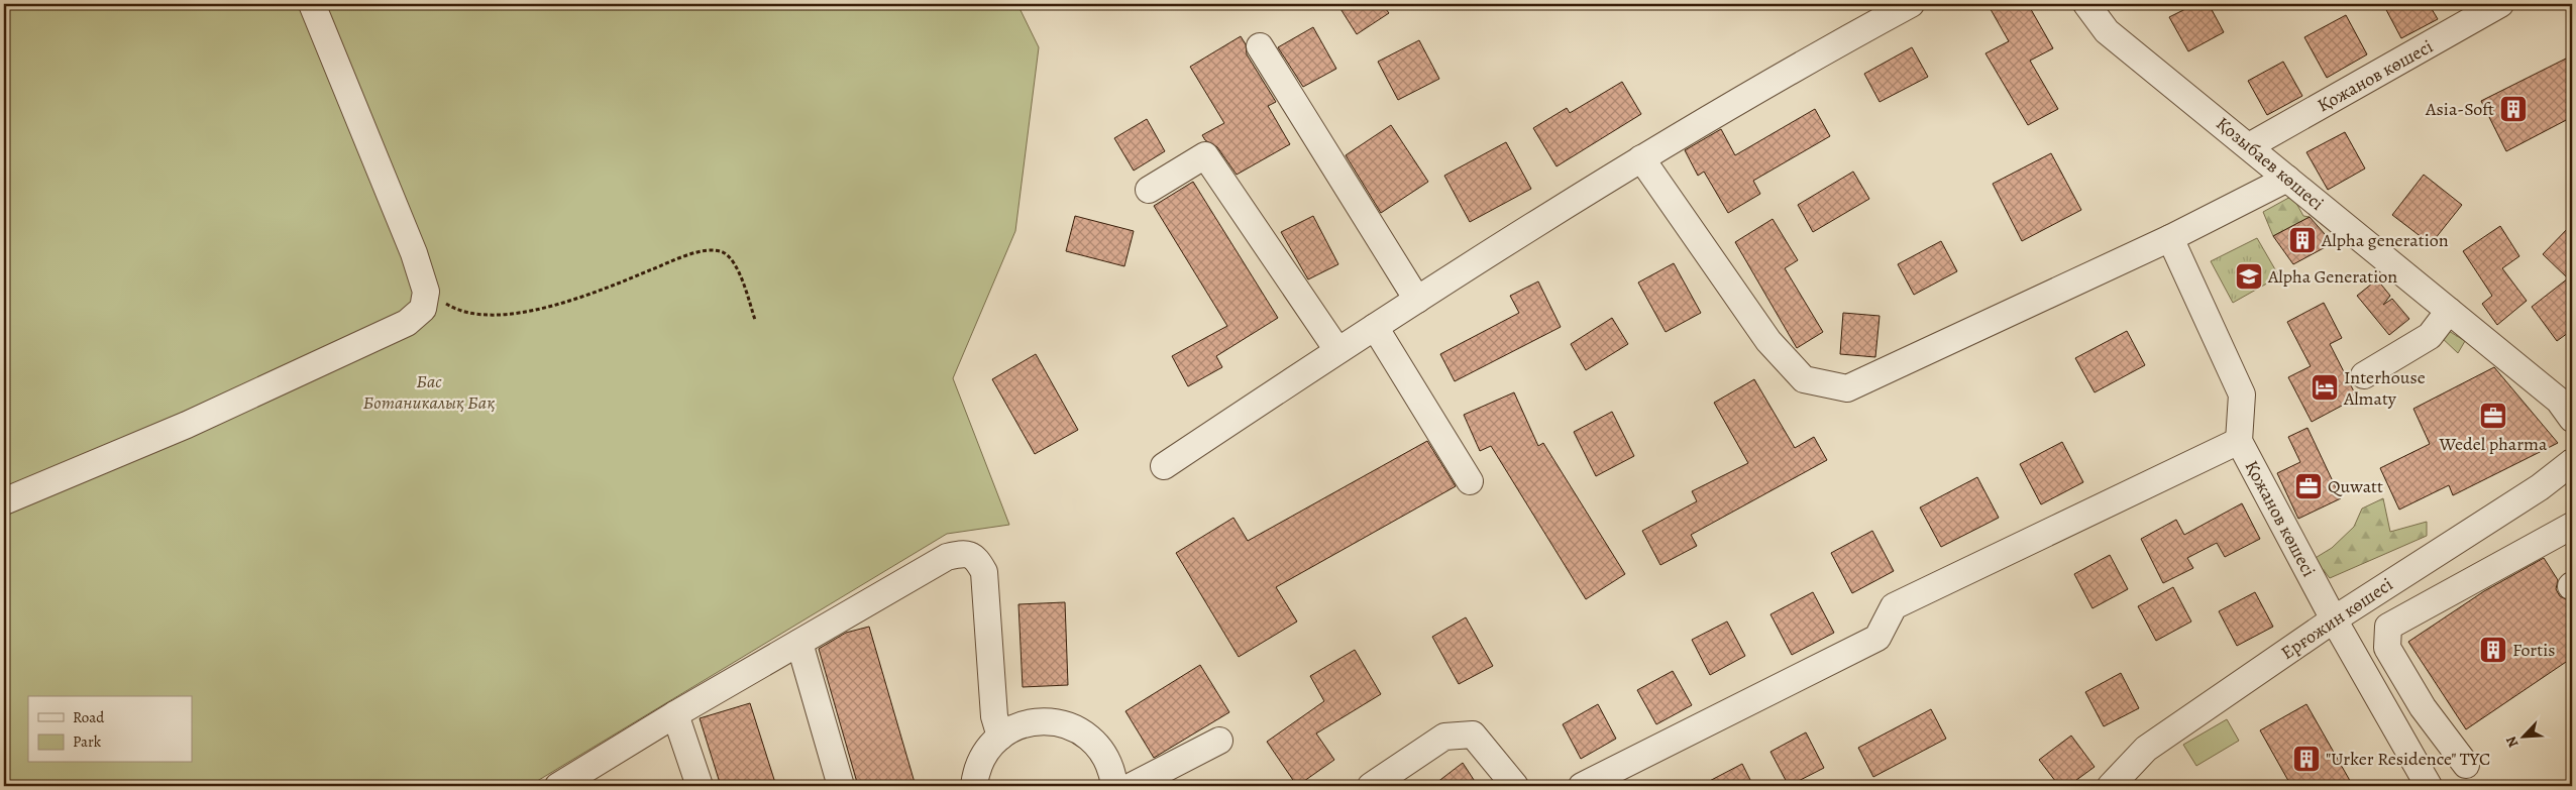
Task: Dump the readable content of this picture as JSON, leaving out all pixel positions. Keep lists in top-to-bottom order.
{
  "streets": {
    "street": ["Қожанов көшесі", "Қозыбаев көшесі", "Ерғожин көшесі"]
  },
  "crossings": [
    ["Қожанов көшесі", "Қозыбаев көшесі"],
    ["Қожанов көшесі", "Ерғожин көшесі"]
  ],
  "parks": ["Бас Ботаникалық Бақ"],
  "places": {
    "building": [
      "Asia-Soft",
      "Alpha generation",
      "Fortis",
      "\"Urker Residence\" ТҮС"
    ],
    "school or university": ["Alpha Generation"],
    "hotel": ["Interhouse Almaty"],
    "office": ["Wedel pharma", "Quwatt"]
  },
  "legend": ["Road", "Park"],
  "north": "bottom left"
}
